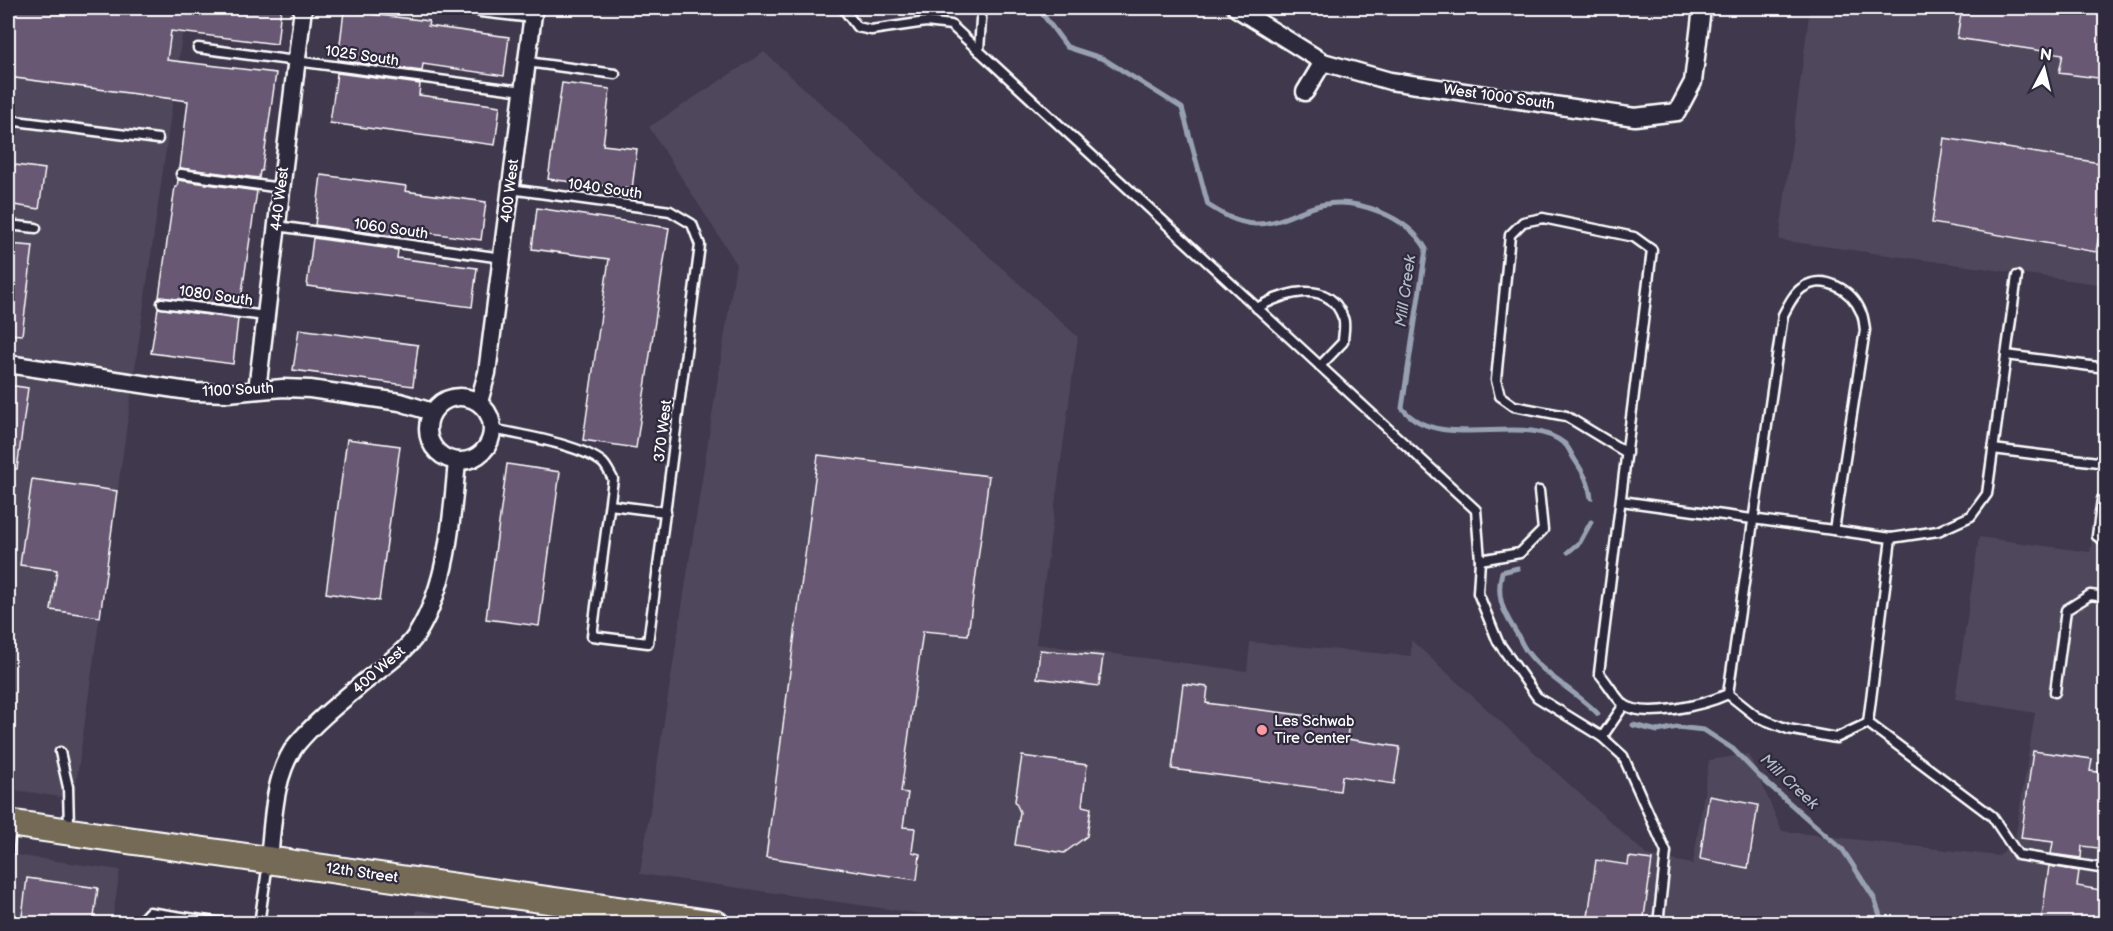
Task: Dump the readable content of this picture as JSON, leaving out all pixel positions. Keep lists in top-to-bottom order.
{
  "streets": {
    "main road": ["12th Street"],
    "street": [
      "West 1000 South",
      "400 West",
      "440 West",
      "1100 South"
    ],
    "lane": [
      "1025 South",
      "1040 South",
      "1060 South",
      "1080 South",
      "370 West"
    ]
  },
  "crossings": [
    ["1025 South", "400 West"],
    ["1025 South", "440 West"],
    ["1040 South", "400 West"],
    ["1040 South", "370 West"],
    ["400 West", "1060 South"],
    ["400 West", "1100 South"],
    ["400 West", "12th Street"],
    ["440 West", "1060 South"],
    ["440 West", "1080 South"],
    ["440 West", "1100 South"]
  ],
  "water": ["Mill Creek"],
  "places": ["Les Schwab Tire Center"],
  "north": "top"
}
